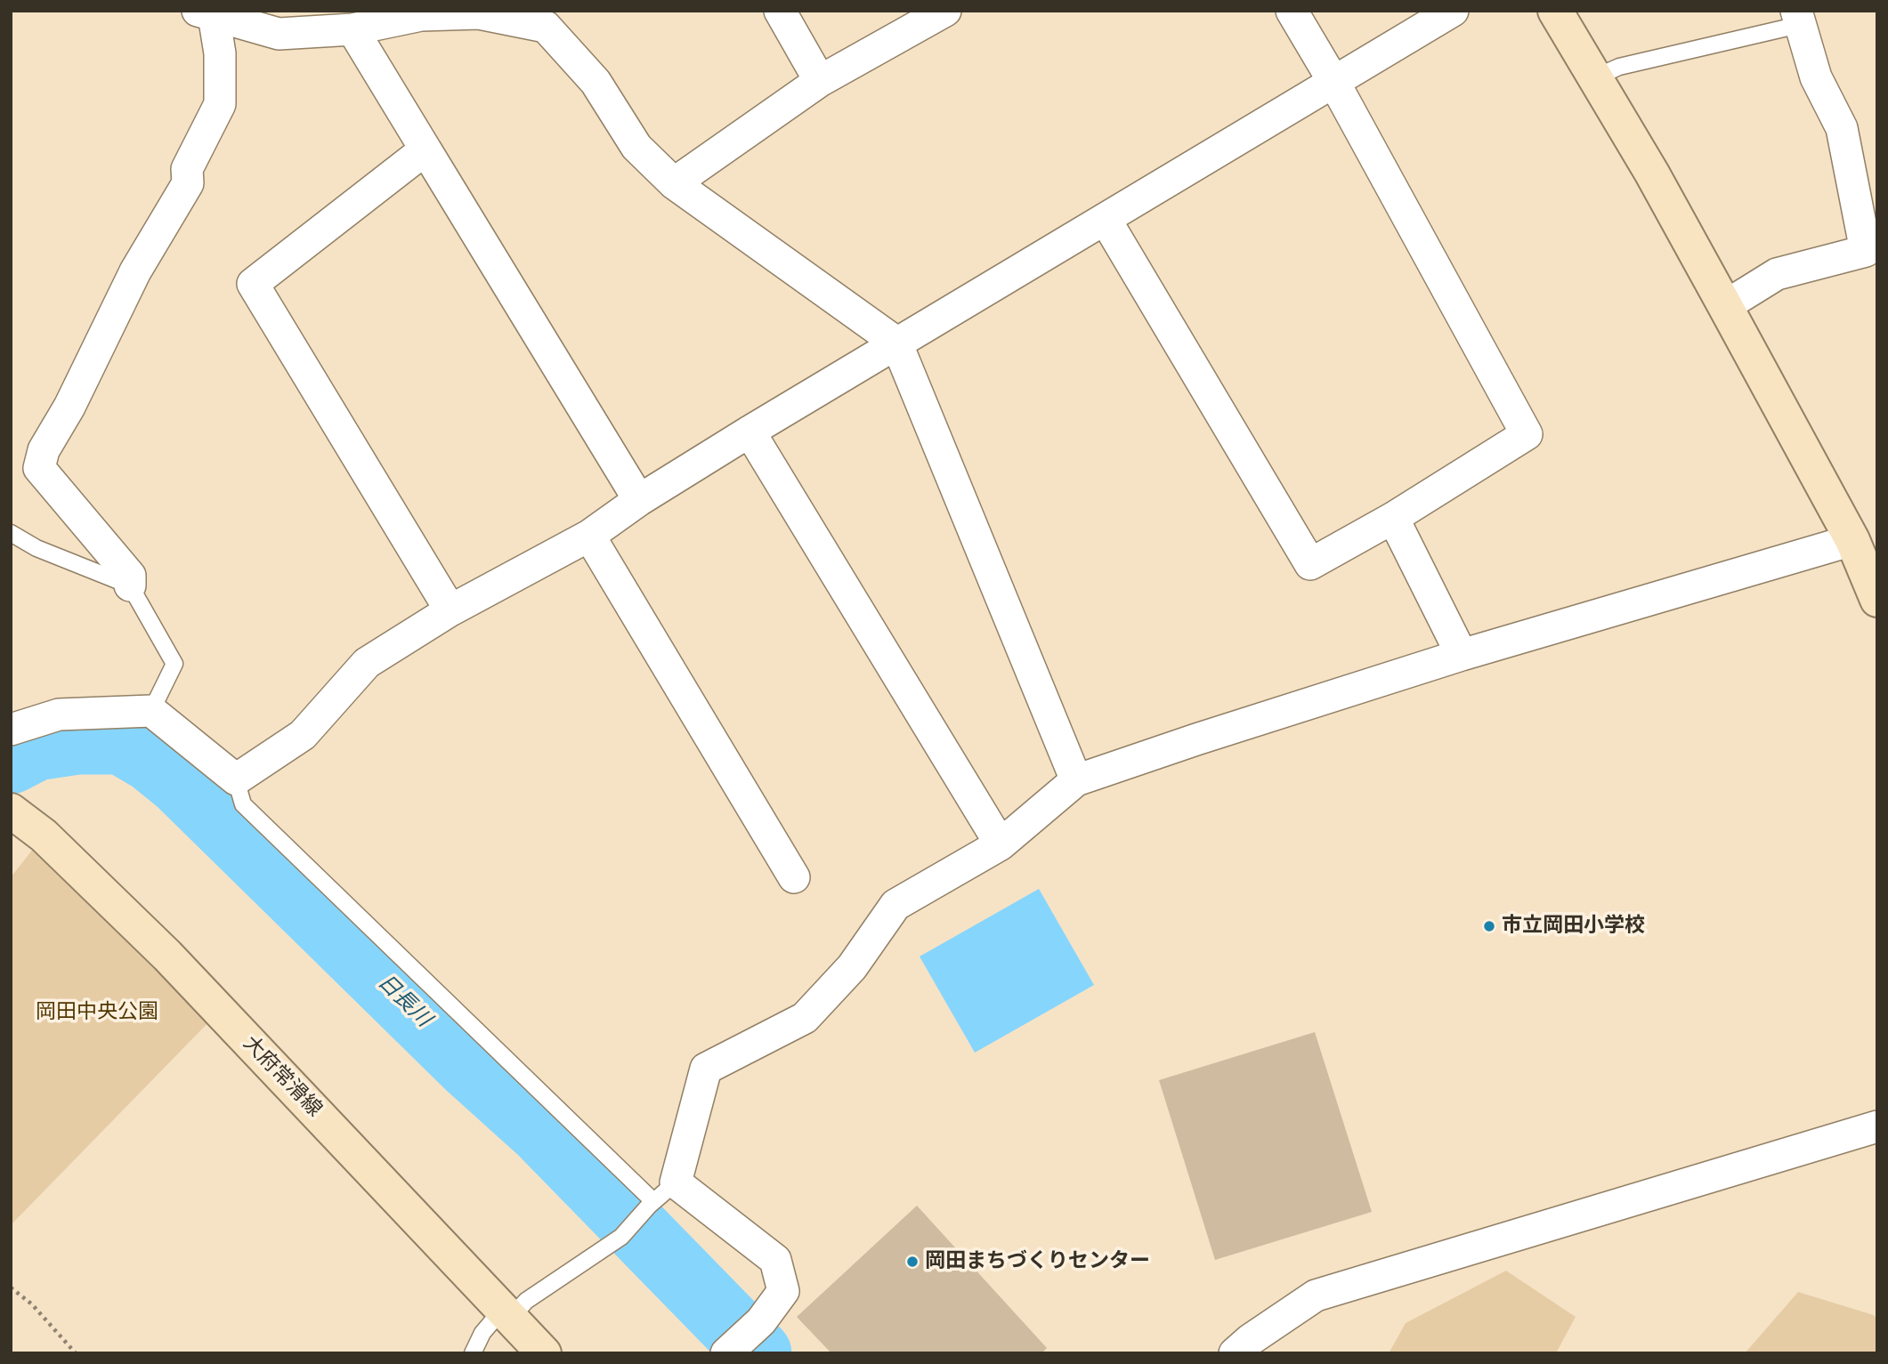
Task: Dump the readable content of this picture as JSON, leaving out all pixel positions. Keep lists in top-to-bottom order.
{
  "streets": {
    "main road": ["大府常滑線"]
  },
  "water": ["日長川"],
  "parks": ["岡田中央公園"],
  "places": ["市立岡田小学校", "岡田まちづくりセンター"]
}
